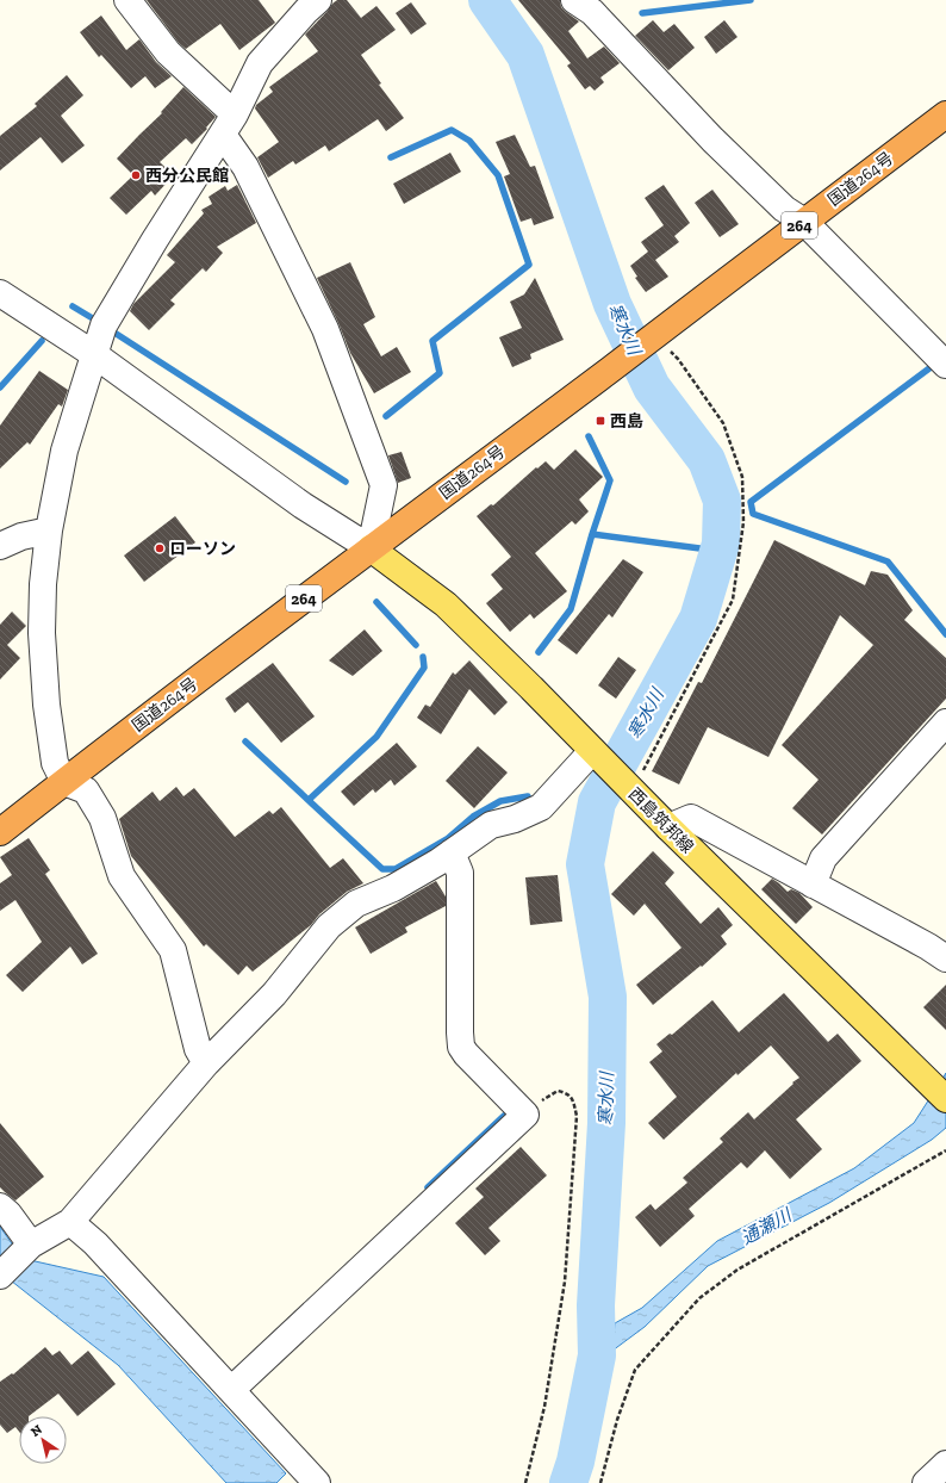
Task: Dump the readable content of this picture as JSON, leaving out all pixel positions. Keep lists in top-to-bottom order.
{
  "streets": {
    "highway": ["国道264号", "264"],
    "main road": ["西島筑邦線"]
  },
  "crossings": [
    ["国道264号", "西島筑邦線"]
  ],
  "water": ["寒水川", "通瀬川"],
  "places": {
    "other": ["西分公民館", "ローソン"],
    "transit": ["西島"]
  },
  "north": "top left"
}
